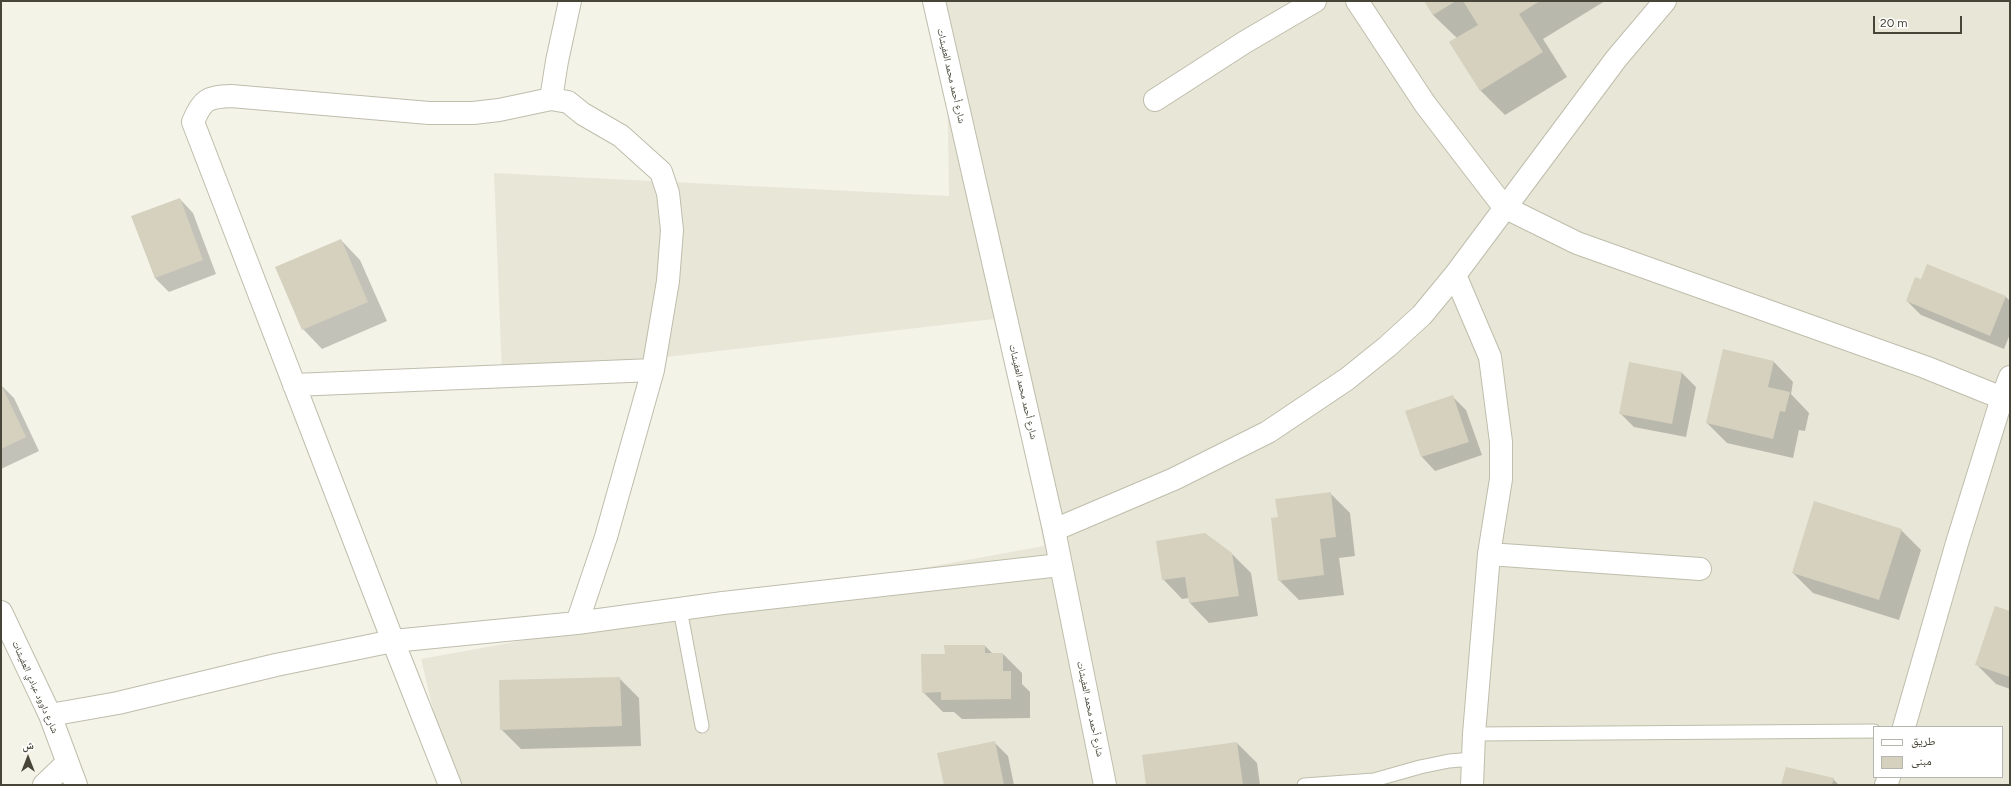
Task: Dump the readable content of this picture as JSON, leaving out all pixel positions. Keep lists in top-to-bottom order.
{
  "streets": {
    "street": ["شارع أحمد محمد العفيشات", "شارع داوود عبادي العفيشات"]
  },
  "legend": ["طريق", "مبنى"],
  "scale_bar": "20 m",
  "north": "top"
}
